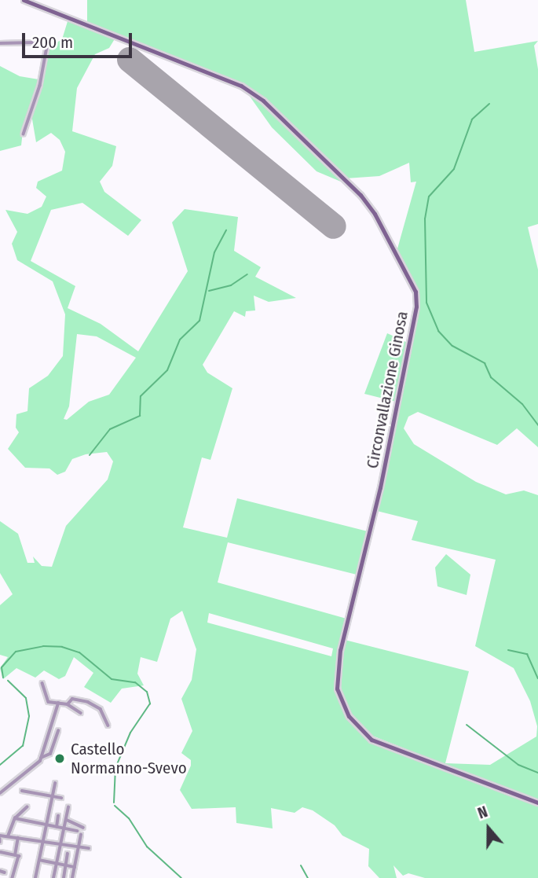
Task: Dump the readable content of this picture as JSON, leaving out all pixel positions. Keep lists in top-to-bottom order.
{
  "streets": {
    "main road": ["Circonvallazione Ginosa"]
  },
  "places": ["Castello Normanno-Svevo"],
  "scale_bar": "200 m",
  "north": "top"
}
